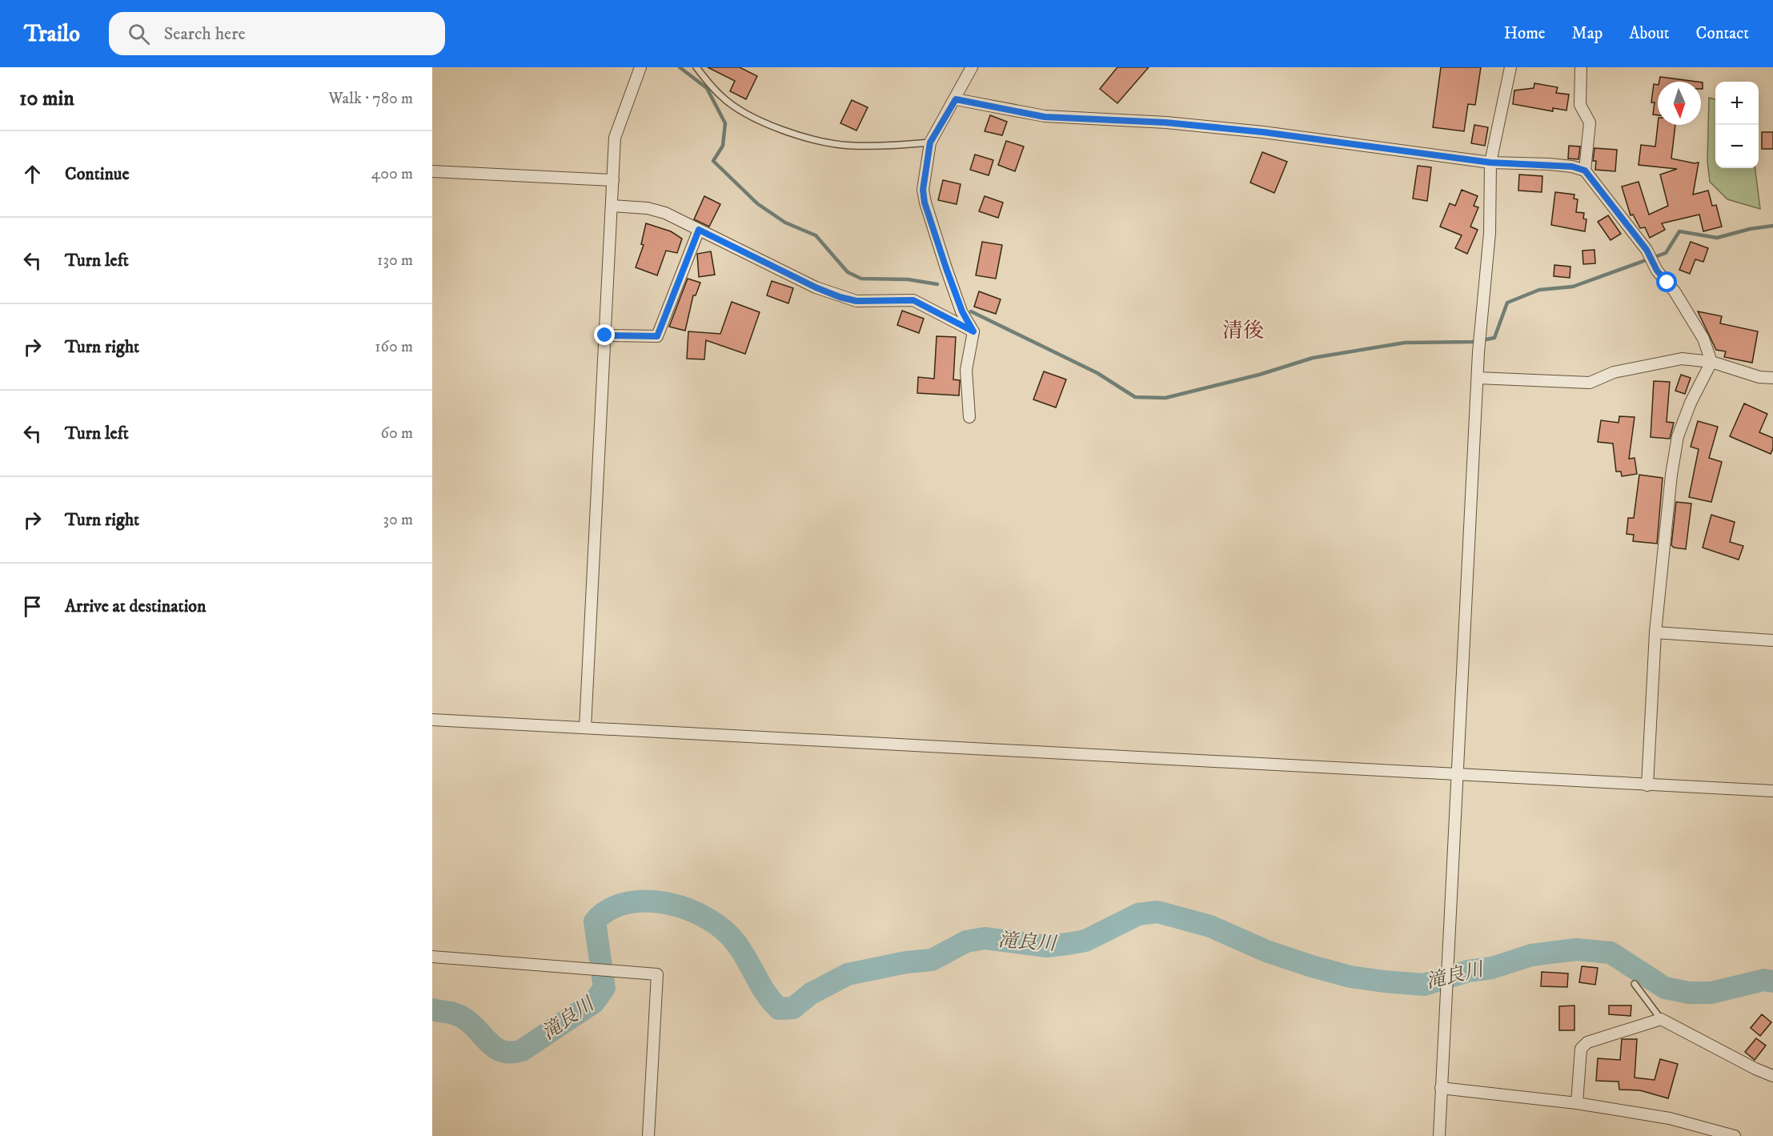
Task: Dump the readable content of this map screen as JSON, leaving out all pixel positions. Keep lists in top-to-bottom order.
{
  "districts": ["清後"],
  "water": ["滝良川"],
  "north": "bottom",
  "page": {
    "header": "Trailo",
    "search": "Search here",
    "nav": [
      "Home",
      "Map",
      "About",
      "Contact"
    ],
    "heading": ["10 min", "Walk · 780 m"],
    "map_buttons": ["+", "−"],
    "list": [
      ["Continue", "400 m"],
      ["Turn left", "130 m"],
      ["Turn right", "160 m"],
      ["Turn left", "60 m"],
      ["Turn right", "30 m"],
      "Arrive at destination"
    ]
  }
}
